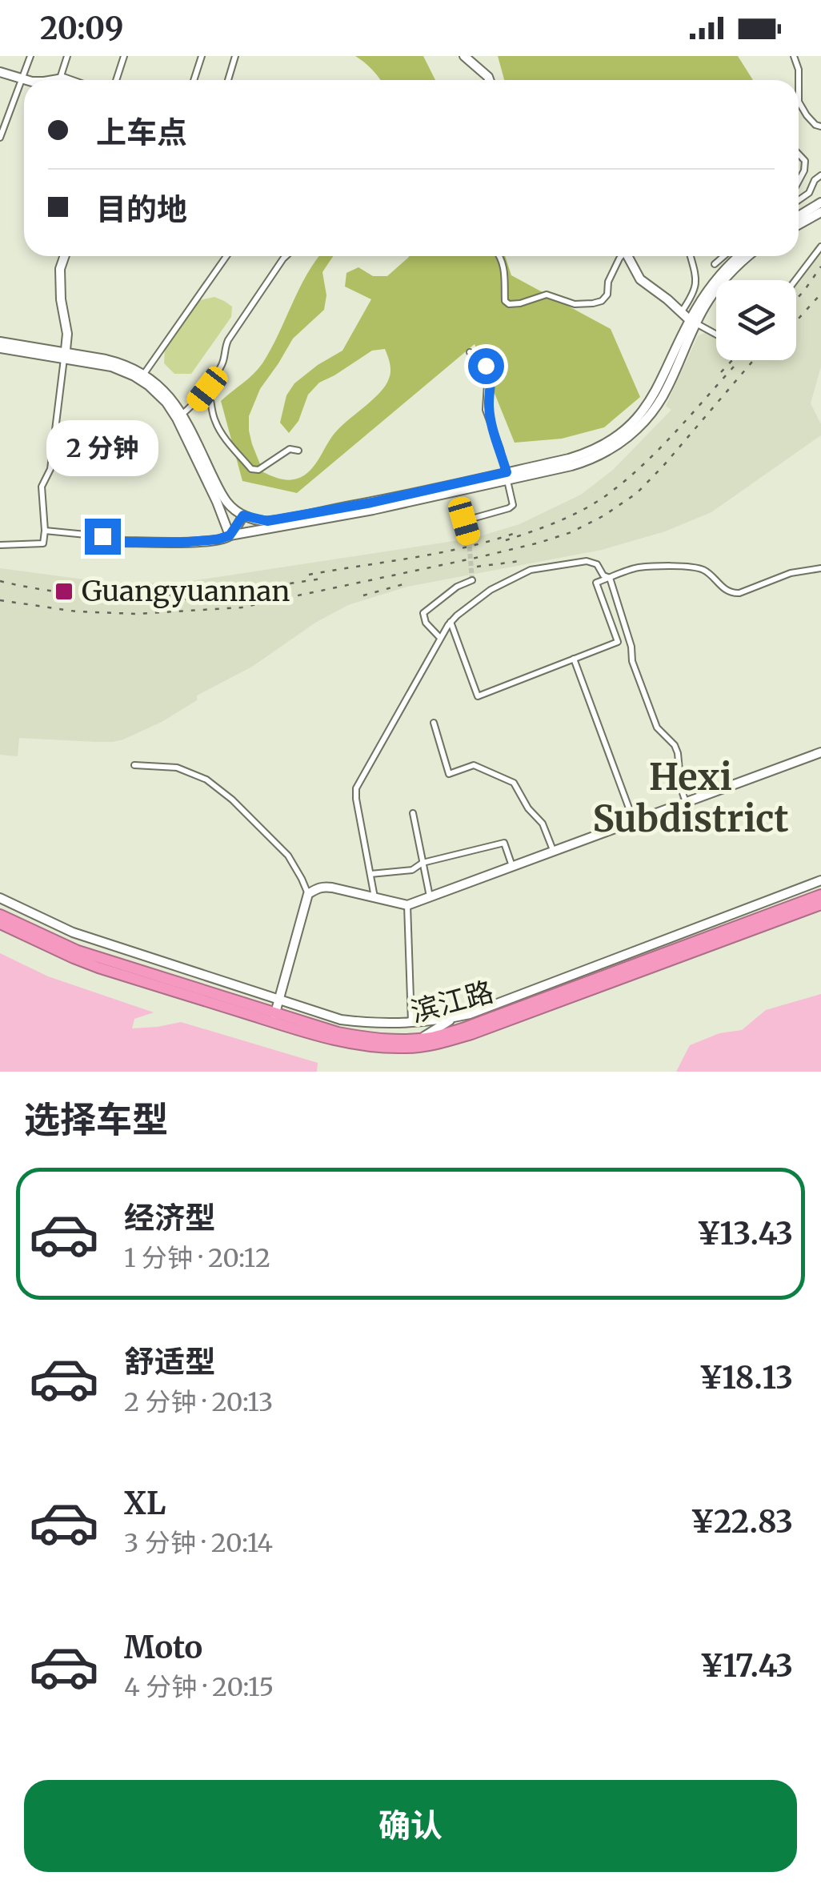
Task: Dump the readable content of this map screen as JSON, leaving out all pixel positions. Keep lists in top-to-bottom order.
{
  "streets": {
    "highway": ["滨江路"]
  },
  "districts": ["Hexi Subdistrict"],
  "places": {
    "transit": ["Guangyuannan"]
  },
  "page": {
    "status": "20:09",
    "banner": ["上车点", "目的地"],
    "bubble": "2 分钟",
    "heading": "选择车型",
    "list": [
      {
        "name": "经济型",
        "note": "1 分钟 · 20:12",
        "value": "¥13.43"
      },
      {
        "name": "舒适型",
        "note": "2 分钟 · 20:13",
        "value": "¥18.13"
      },
      {
        "name": "XL",
        "note": "3 分钟 · 20:14",
        "value": "¥22.83"
      },
      {
        "name": "Moto",
        "note": "4 分钟 · 20:15",
        "value": "¥17.43"
      }
    ],
    "buttons": "确认"
  }
}
